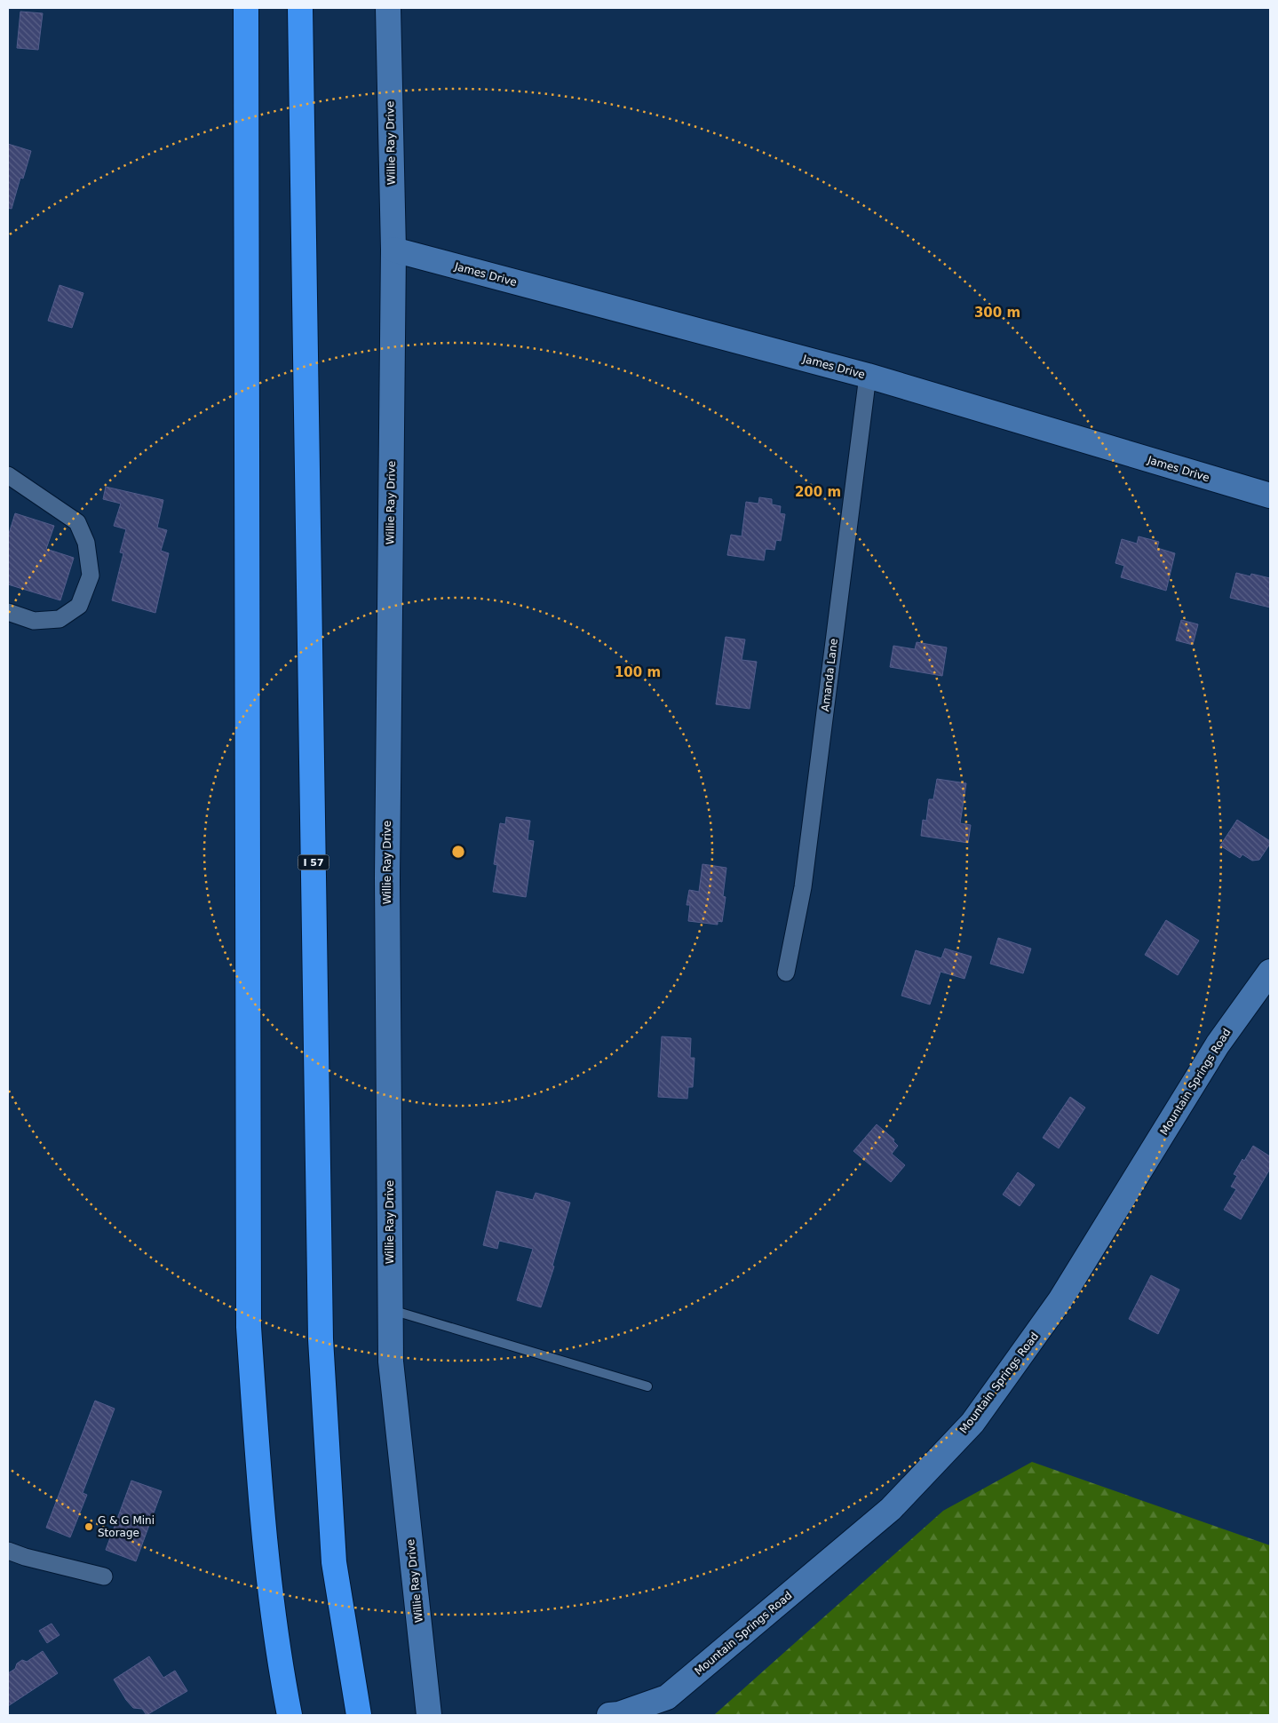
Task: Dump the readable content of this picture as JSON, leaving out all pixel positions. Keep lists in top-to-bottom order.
{
  "streets": {
    "highway": ["I 57"],
    "street": [
      "Willie Ray Drive",
      "James Drive",
      "Amanda Lane",
      "Mountain Springs Road"
    ]
  },
  "crossings": [
    ["Willie Ray Drive", "James Drive"],
    ["James Drive", "Amanda Lane"]
  ],
  "places": ["G & G Mini Storage"],
  "rings": ["300 m", "200 m", "100 m"]
}
